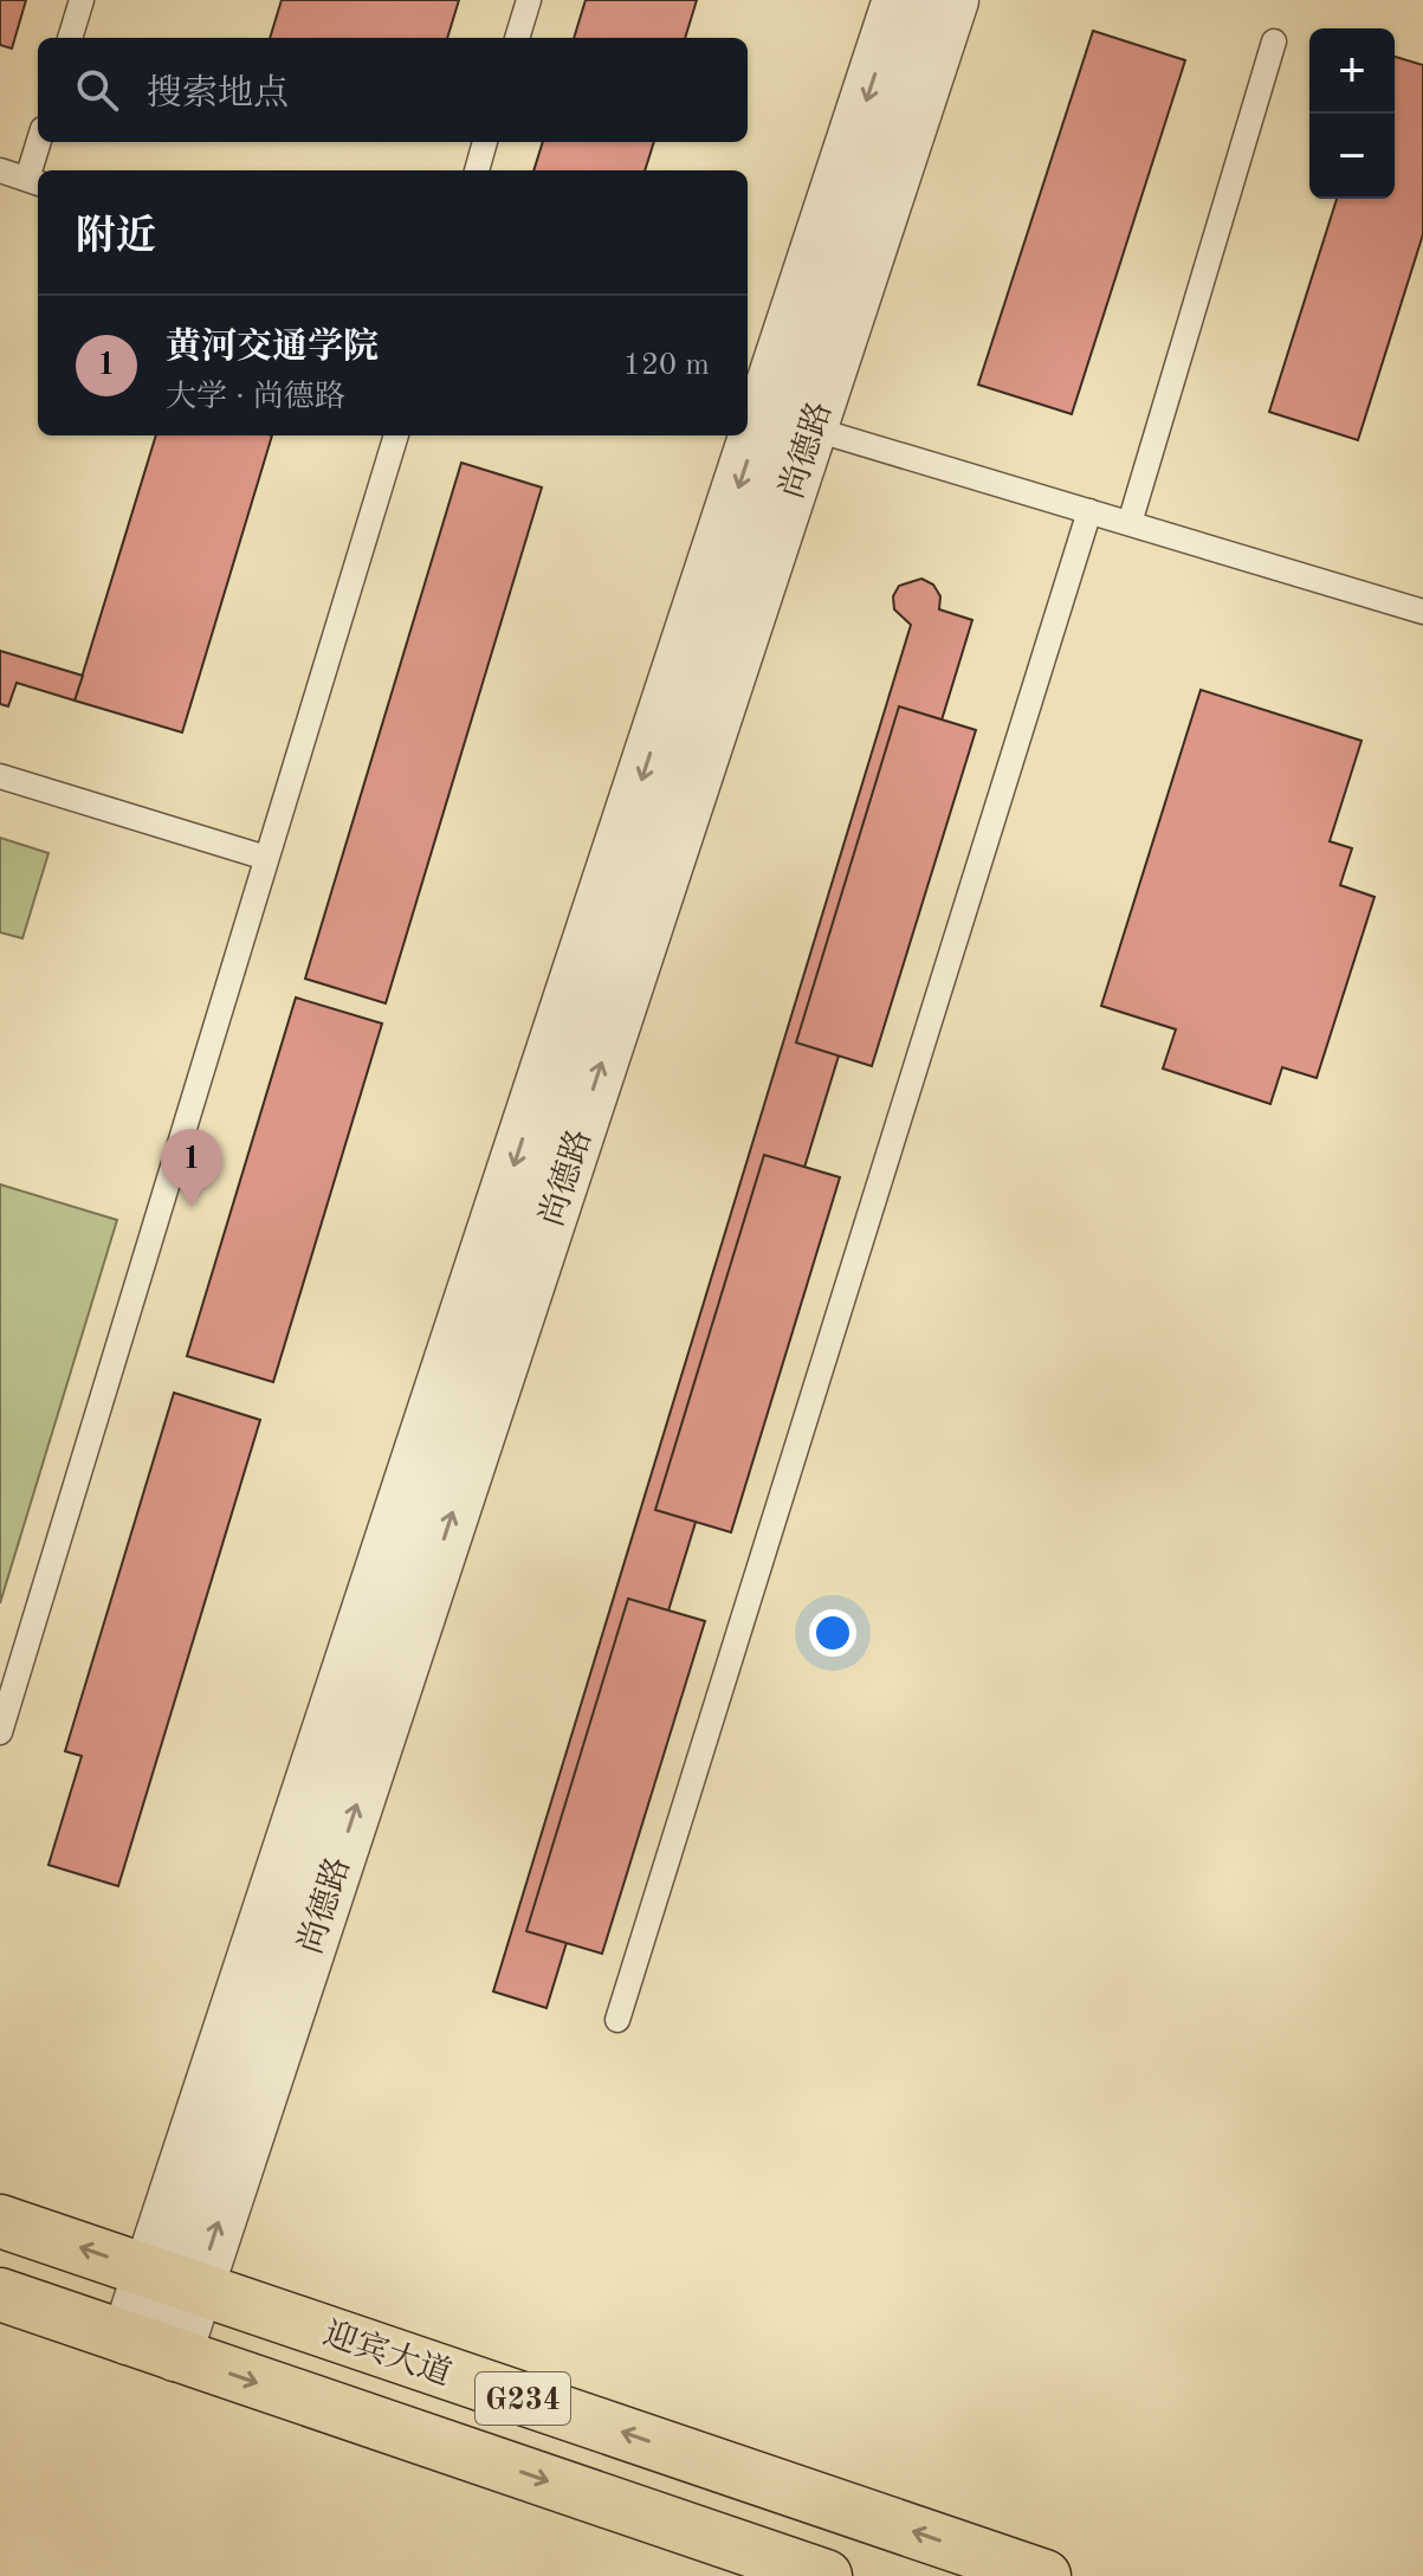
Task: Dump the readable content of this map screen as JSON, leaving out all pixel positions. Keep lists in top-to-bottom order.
{
  "streets": {
    "highway": ["迎宾大道", "G234"],
    "street": ["尚德路"]
  },
  "crossings": [
    ["尚德路", "迎宾大道"],
    ["尚德路", "G234"]
  ],
  "page": {
    "map_buttons": ["+", "−"],
    "search": "搜索地点",
    "heading": "附近",
    "list": [
      {
        "mark": "1",
        "name": "黄河交通学院",
        "note": "大学 · 尚德路",
        "value": "120 m"
      }
    ],
    "pins": "1"
  }
}
